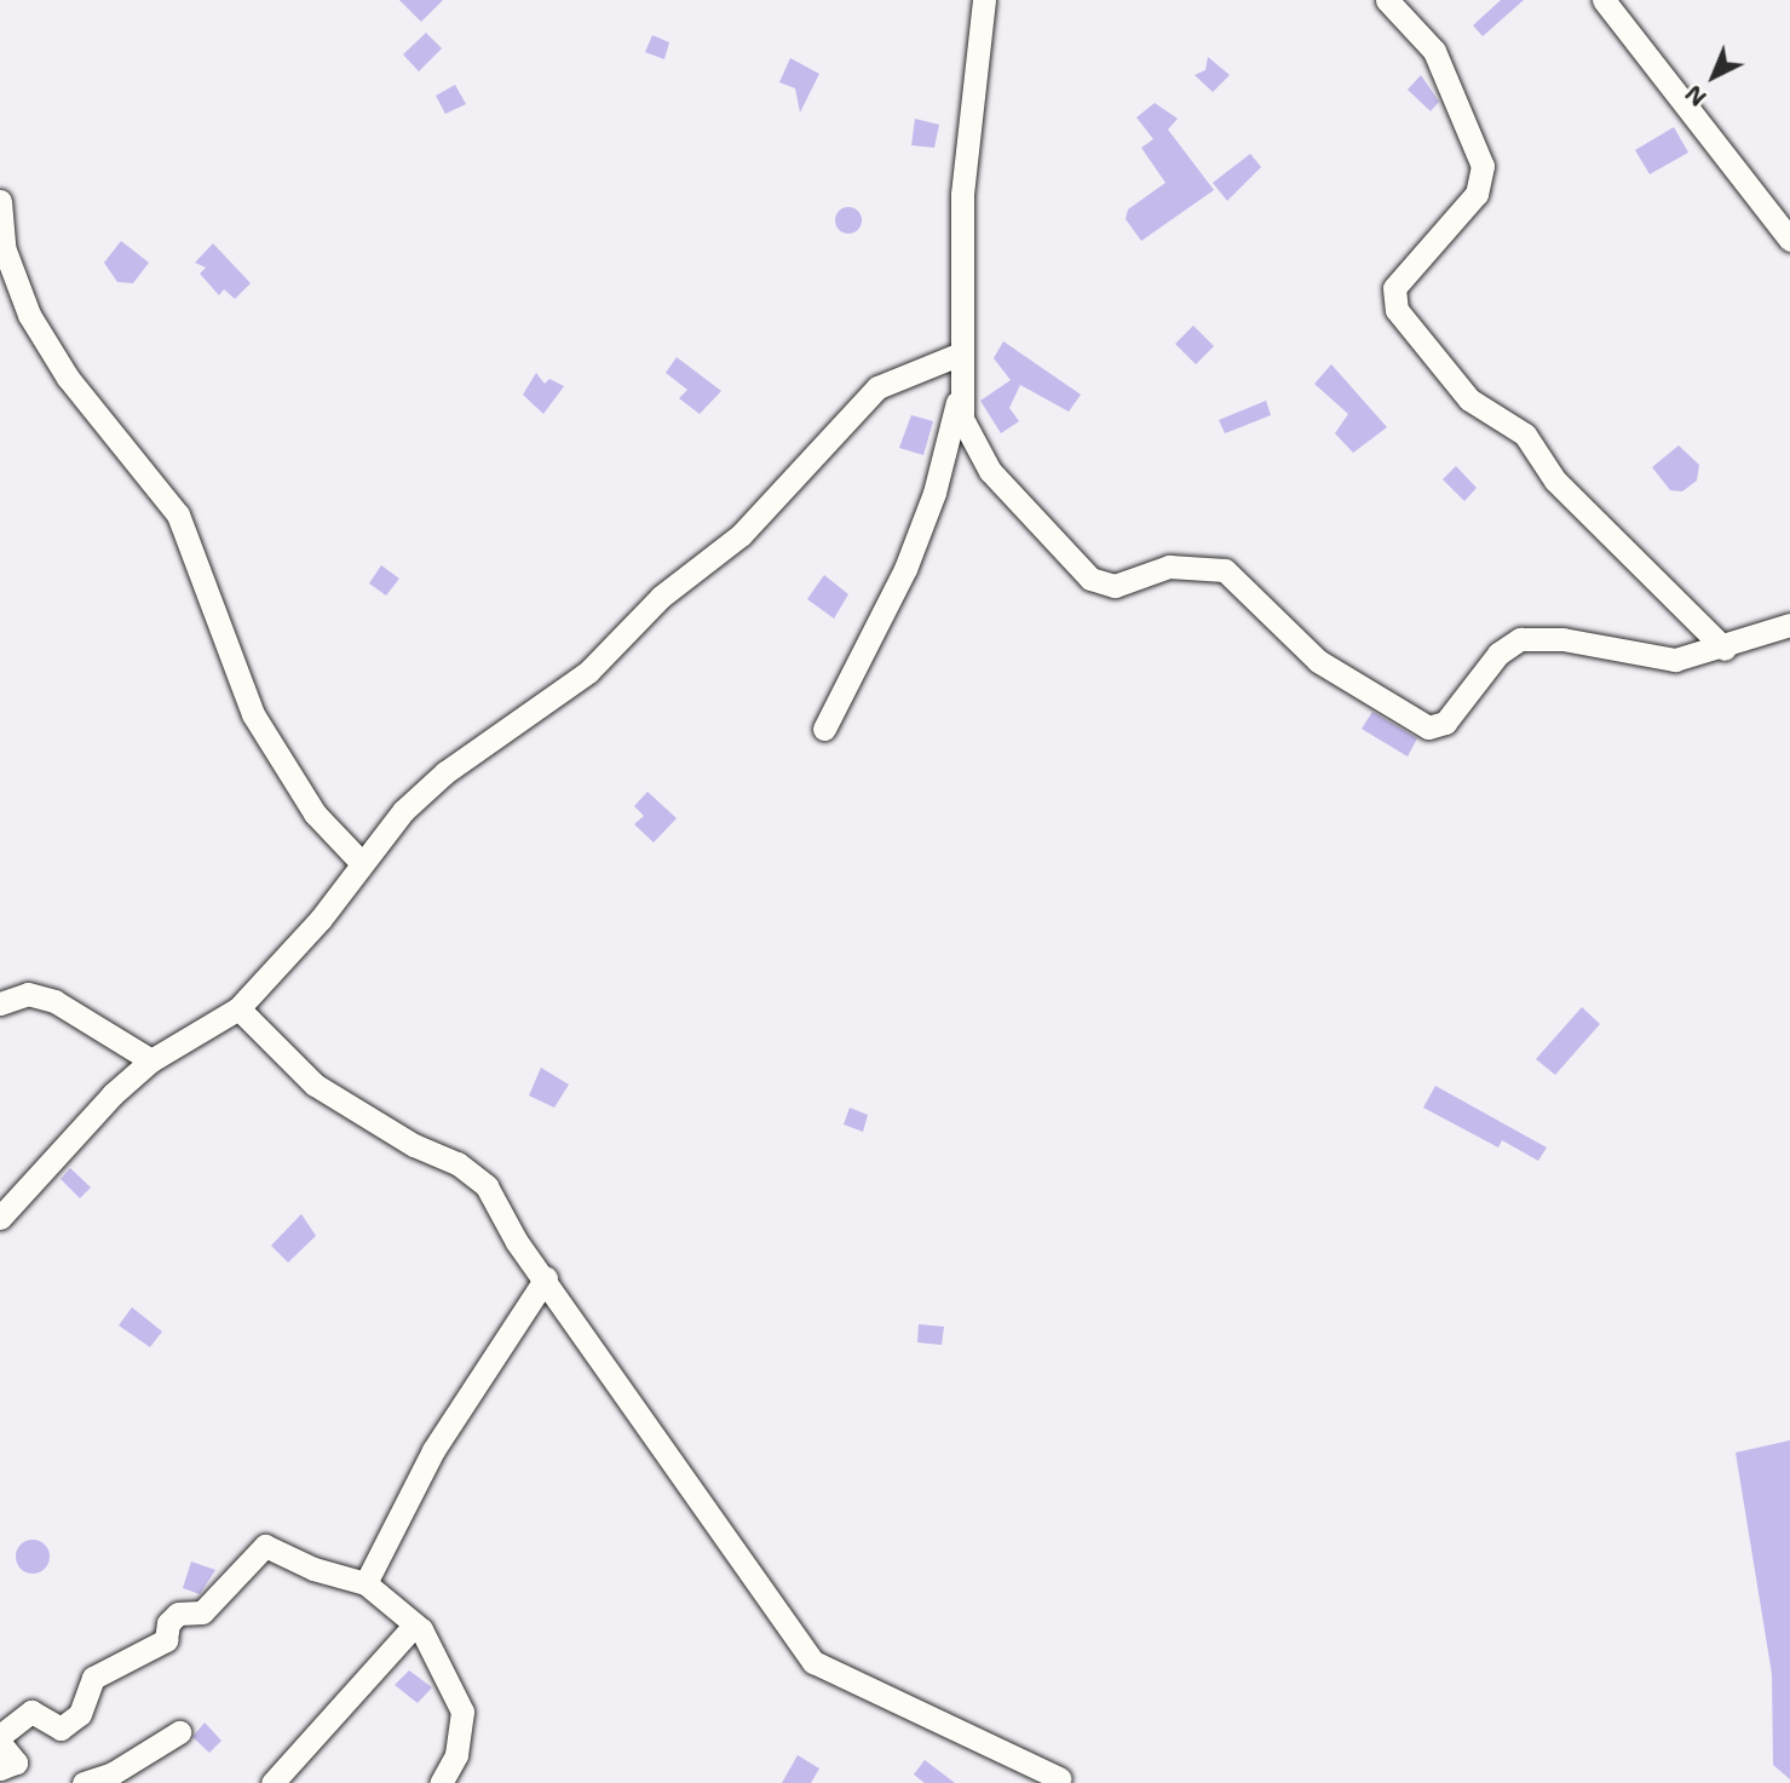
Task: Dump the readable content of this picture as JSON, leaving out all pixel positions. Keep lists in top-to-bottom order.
{
  "north": "bottom left"
}
